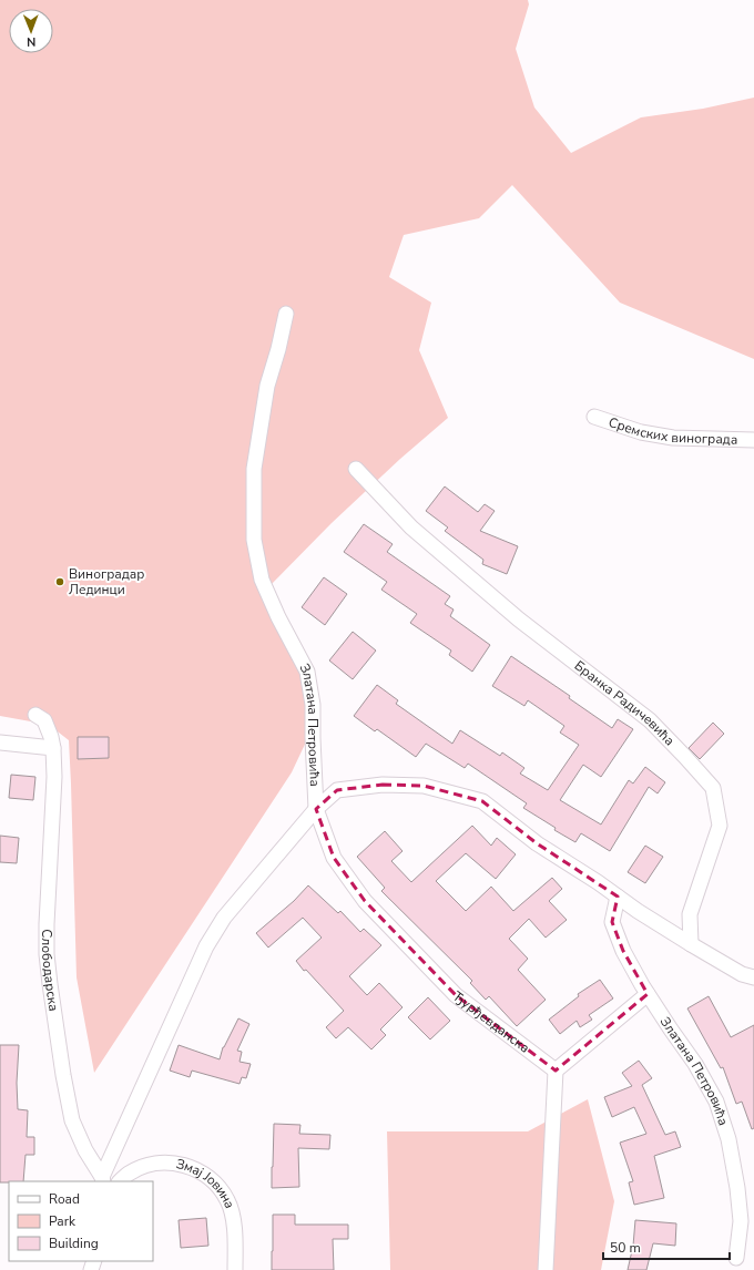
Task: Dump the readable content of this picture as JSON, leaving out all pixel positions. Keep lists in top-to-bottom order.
{
  "streets": {
    "street": [
      "Сремских винограда",
      "Бранка Радичевића",
      "Златана Петровића",
      "Слободарска",
      "Ђурђевданска",
      "Змај Јовина"
    ]
  },
  "crossings": [
    ["Бранка Радичевића", "Златана Петровића"],
    ["Златана Петровића", "Ђурђевданска"]
  ],
  "places": ["Виноградар Лединци"],
  "legend": ["Road", "Park", "Building"],
  "scale_bar": "50 m",
  "north": "bottom"
}
